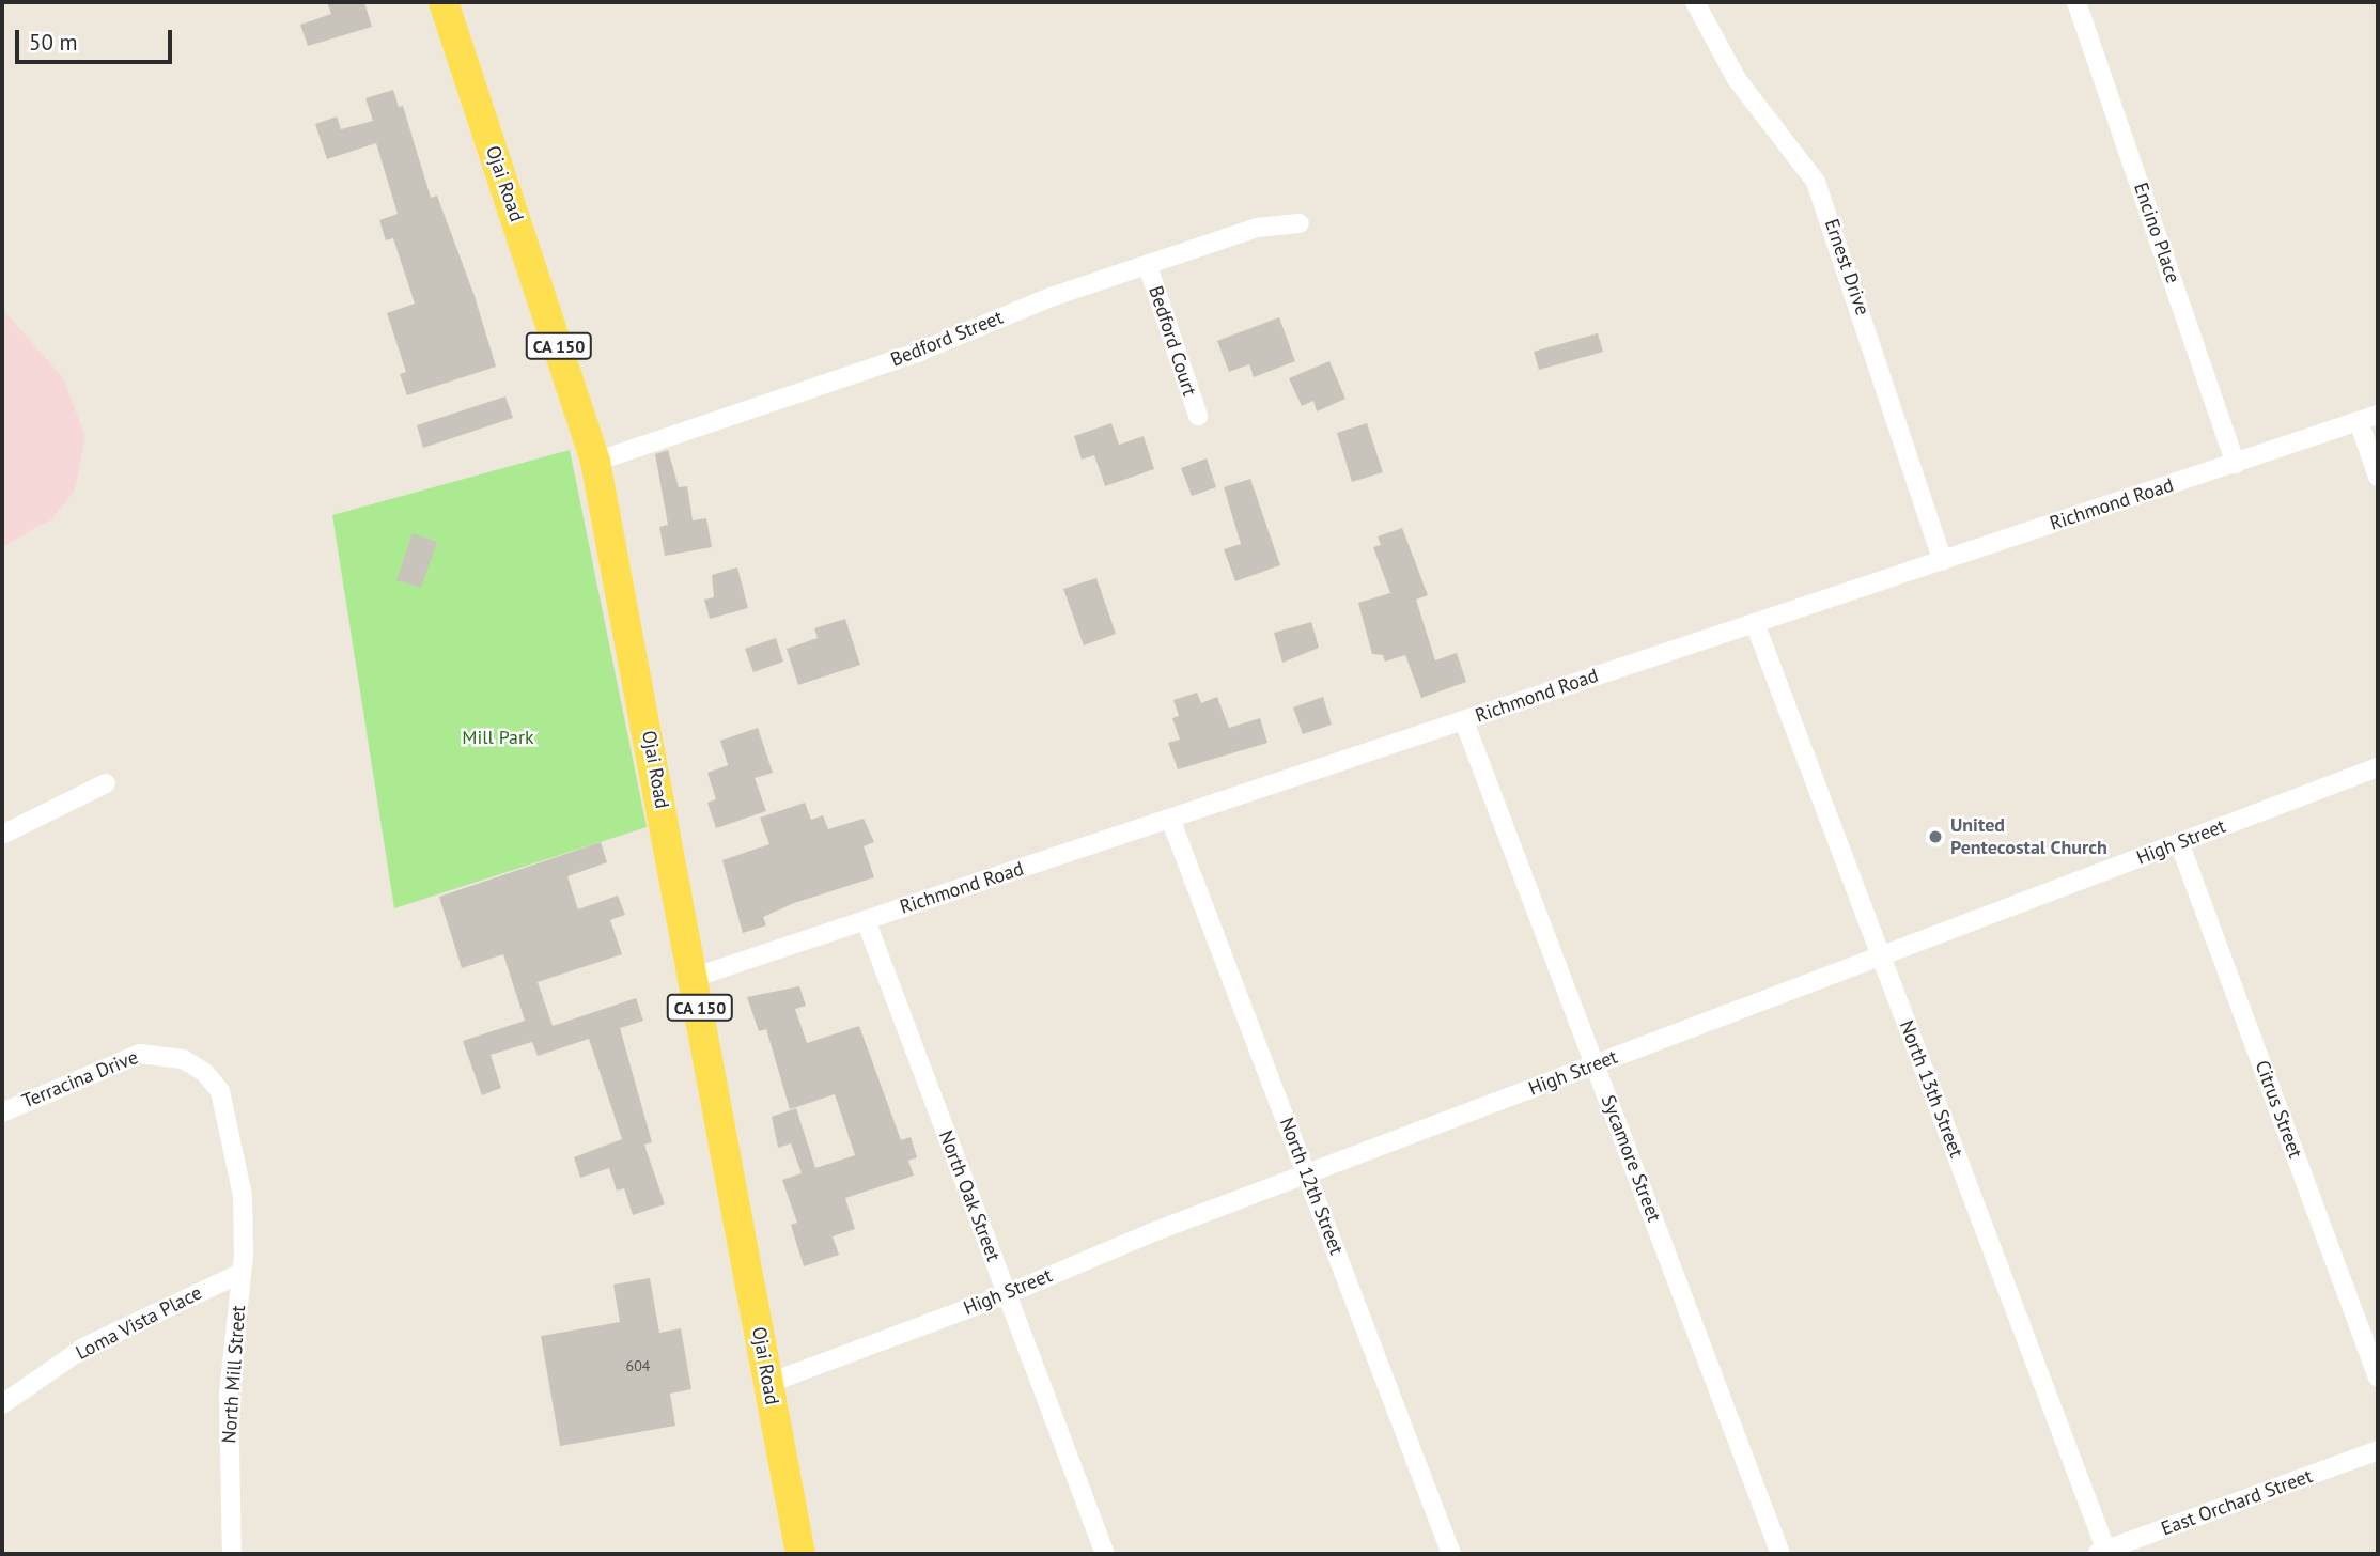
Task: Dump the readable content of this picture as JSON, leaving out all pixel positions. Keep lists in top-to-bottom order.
{
  "streets": {
    "main road": ["Ojai Road", "CA 150"],
    "street": [
      "Encino Place",
      "Ernest Drive",
      "Bedford Street",
      "Bedford Court",
      "Richmond Road",
      "High Street",
      "Terracina Drive",
      "North 13th Street",
      "Citrus Street",
      "Sycamore Street",
      "North 12th Street",
      "North Oak Street",
      "Loma Vista Place",
      "North Mill Street",
      "East Orchard Street"
    ]
  },
  "crossings": [
    ["Ojai Road", "Bedford Street"],
    ["Ojai Road", "Richmond Road"],
    ["Ojai Road", "High Street"],
    ["Encino Place", "Richmond Road"],
    ["Ernest Drive", "Richmond Road"],
    ["Bedford Street", "Bedford Court"],
    ["Richmond Road", "North 13th Street"],
    ["Richmond Road", "Sycamore Street"],
    ["Richmond Road", "North 12th Street"],
    ["Richmond Road", "North Oak Street"],
    ["High Street", "North 13th Street"],
    ["High Street", "Citrus Street"],
    ["High Street", "Sycamore Street"],
    ["High Street", "North 12th Street"],
    ["High Street", "North Oak Street"],
    ["Terracina Drive", "North Mill Street"],
    ["North 13th Street", "East Orchard Street"],
    ["Loma Vista Place", "North Mill Street"]
  ],
  "parks": ["Mill Park"],
  "places": ["United Pentecostal Church"],
  "house_numbers": ["604"],
  "scale_bar": "50 m"
}
